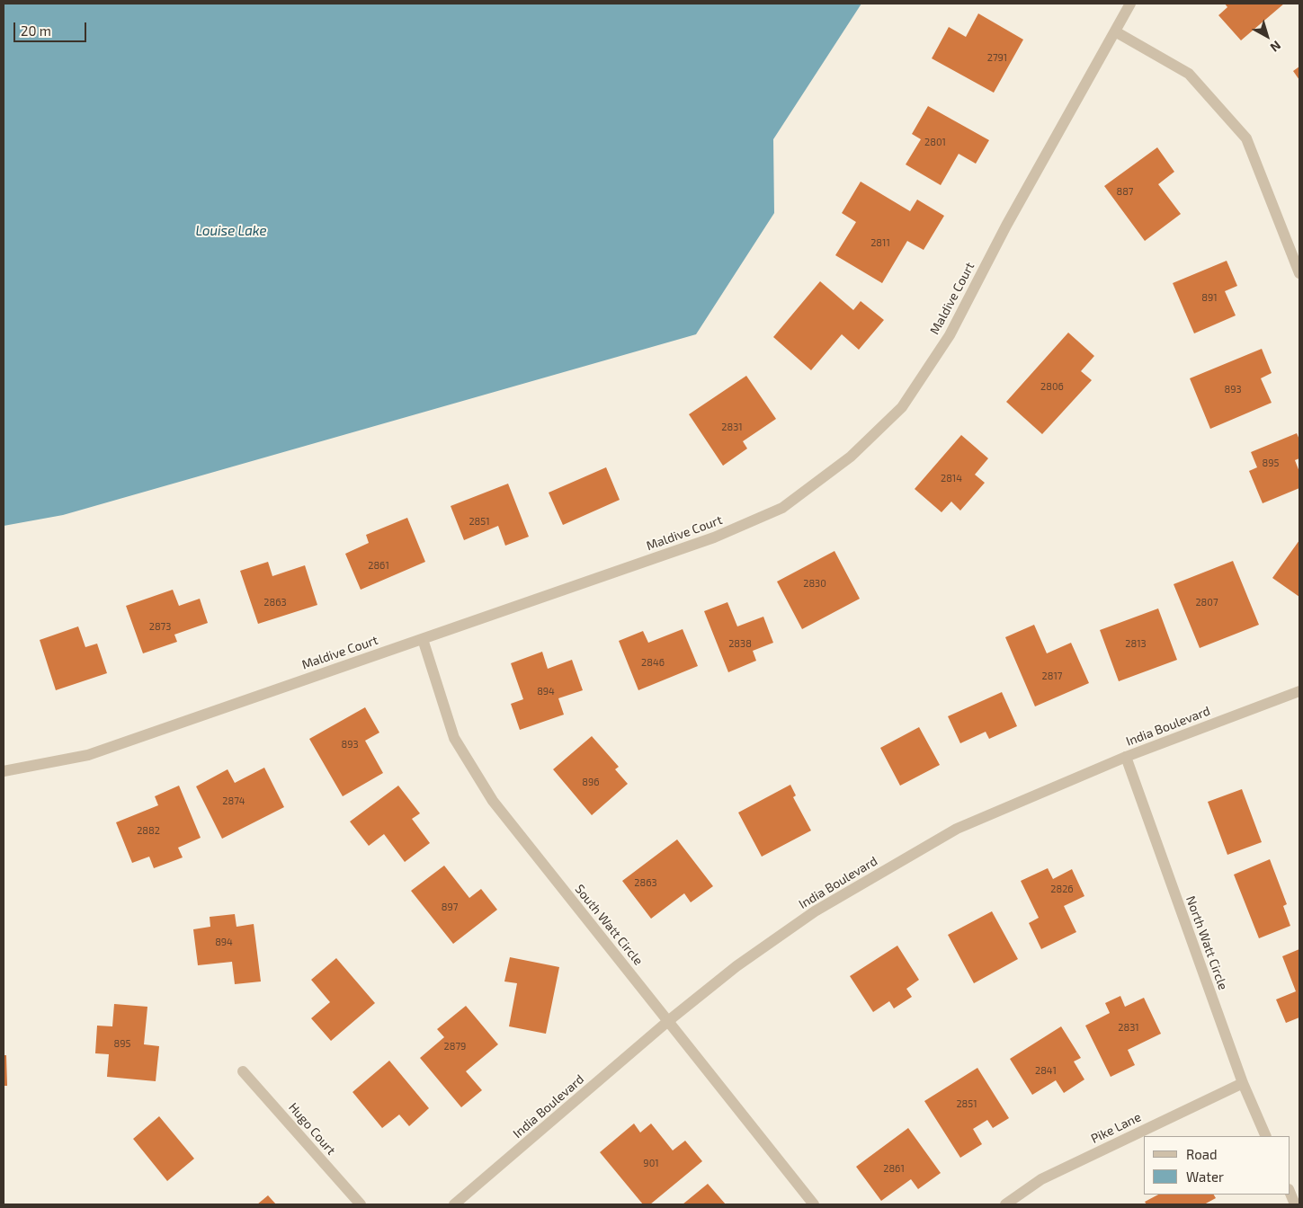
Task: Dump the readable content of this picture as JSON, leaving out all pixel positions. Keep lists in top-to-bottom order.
{
  "streets": {
    "street": [
      "Maldive Court",
      "India Boulevard",
      "South Watt Circle",
      "North Watt Circle",
      "Pike Lane",
      "Hugo Court"
    ]
  },
  "crossings": [
    ["Maldive Court", "South Watt Circle"],
    ["India Boulevard", "South Watt Circle"],
    ["India Boulevard", "North Watt Circle"],
    ["North Watt Circle", "Pike Lane"]
  ],
  "water": ["Louise Lake"],
  "house_numbers": [
    "2791",
    "2801",
    "887",
    "2811",
    "891",
    "2806",
    "893",
    "2831",
    "895",
    "2814",
    "2851",
    "2861",
    "2830",
    "2863",
    "2807",
    "2873",
    "2838",
    "2813",
    "2846",
    "2817",
    "894",
    "893",
    "896",
    "2874",
    "2882",
    "2863",
    "2826",
    "897",
    "894",
    "2831",
    "895",
    "2879",
    "2841",
    "2851",
    "901",
    "2861"
  ],
  "legend": ["Road", "Water"],
  "scale_bar": "20 m",
  "north": "bottom right"
}
